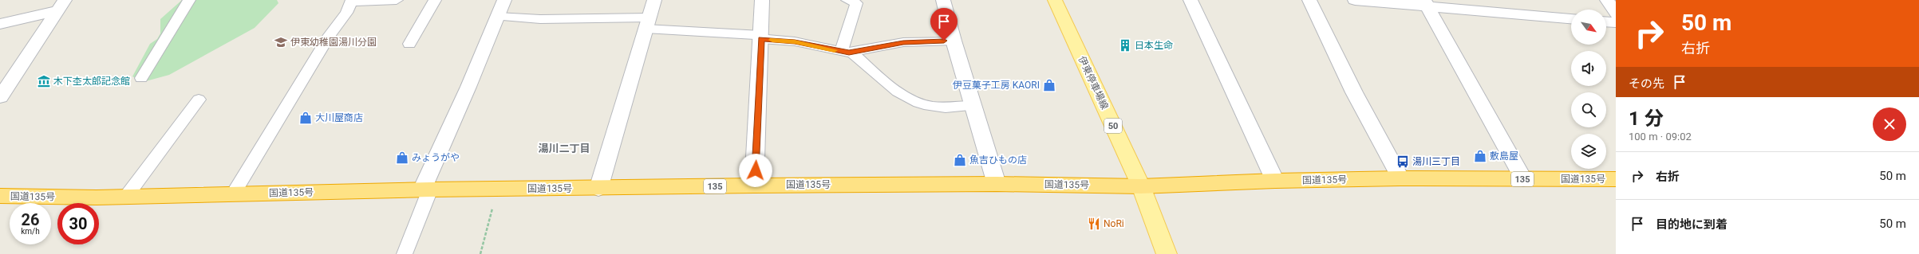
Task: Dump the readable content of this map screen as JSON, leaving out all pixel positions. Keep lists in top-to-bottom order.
{
  "streets": {
    "highway": ["135", "国道135号"],
    "main road": ["伊東停車場線", "50"]
  },
  "crossings": [
    ["伊東停車場線", "国道135号"]
  ],
  "districts": ["湯川二丁目"],
  "places": {
    "school or university": ["伊東幼稚園湯川分園"],
    "building": ["日本生命"],
    "museum": ["木下杢太郎記念館"],
    "shop": [
      "伊豆菓子工房 KAORI",
      "大川屋商店",
      "敷島屋",
      "みょうがや",
      "魚吉ひもの店"
    ],
    "bus stop": ["湯川三丁目"],
    "restaurant": ["NoRi"]
  },
  "north": "bottom right",
  "page": {
    "turn": ["50 m", "右折"],
    "then": "その先",
    "heading": ["1 分", "100 m · 09:02"],
    "list": [
      {
        "name": "右折",
        "value": "50 m"
      },
      {
        "name": "目的地に到着",
        "value": "50 m"
      }
    ],
    "speed": "26 km/h",
    "limit": "30"
  }
}
